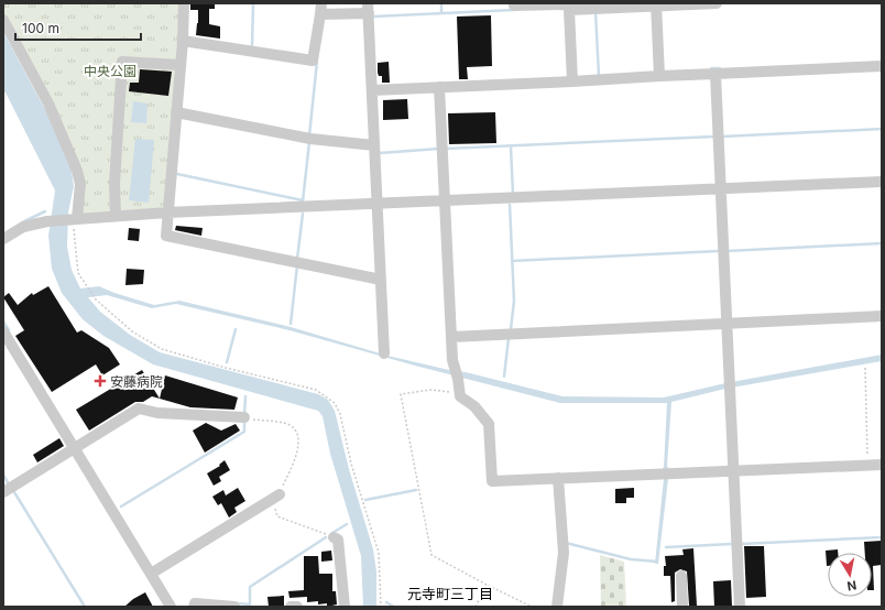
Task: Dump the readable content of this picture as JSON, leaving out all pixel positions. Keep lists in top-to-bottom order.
{
  "districts": ["元寺町三丁目"],
  "parks": ["中央公園"],
  "places": {
    "health": ["安藤病院"]
  },
  "scale_bar": "100 m",
  "north": "bottom"
}
